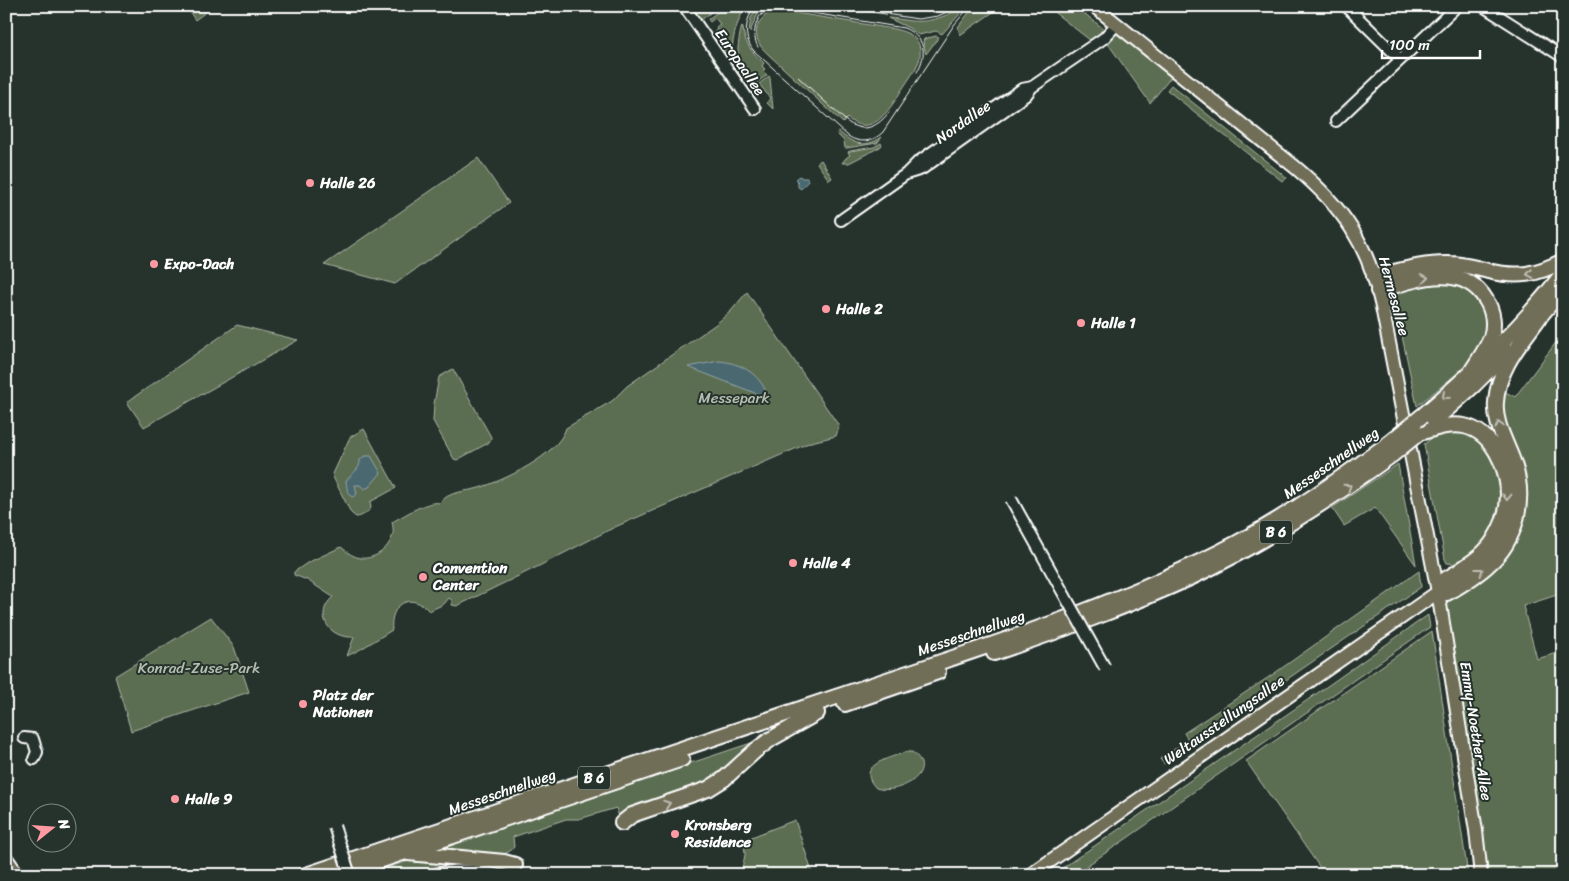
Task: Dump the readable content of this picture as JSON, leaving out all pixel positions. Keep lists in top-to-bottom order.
{
  "streets": {
    "highway": ["Messeschnellweg", "B 6"],
    "main road": ["Hermesallee", "Weltausstellungsallee", "Emmy-Noether-Allee"],
    "street": ["Europaallee", "Nordallee"]
  },
  "crossings": [
    ["Nordallee", "Hermesallee"],
    ["Hermesallee", "Weltausstellungsallee"],
    ["Hermesallee", "Emmy-Noether-Allee"],
    ["Weltausstellungsallee", "Emmy-Noether-Allee"]
  ],
  "parks": ["Messepark", "Konrad-Zuse-Park"],
  "places": [
    "Halle 26",
    "Expo-Dach",
    "Halle 2",
    "Halle 1",
    "Halle 4",
    "Convention Center",
    "Platz der Nationen",
    "Halle 9",
    "Kronsberg Residence"
  ],
  "scale_bar": "100 m",
  "north": "right"
}
